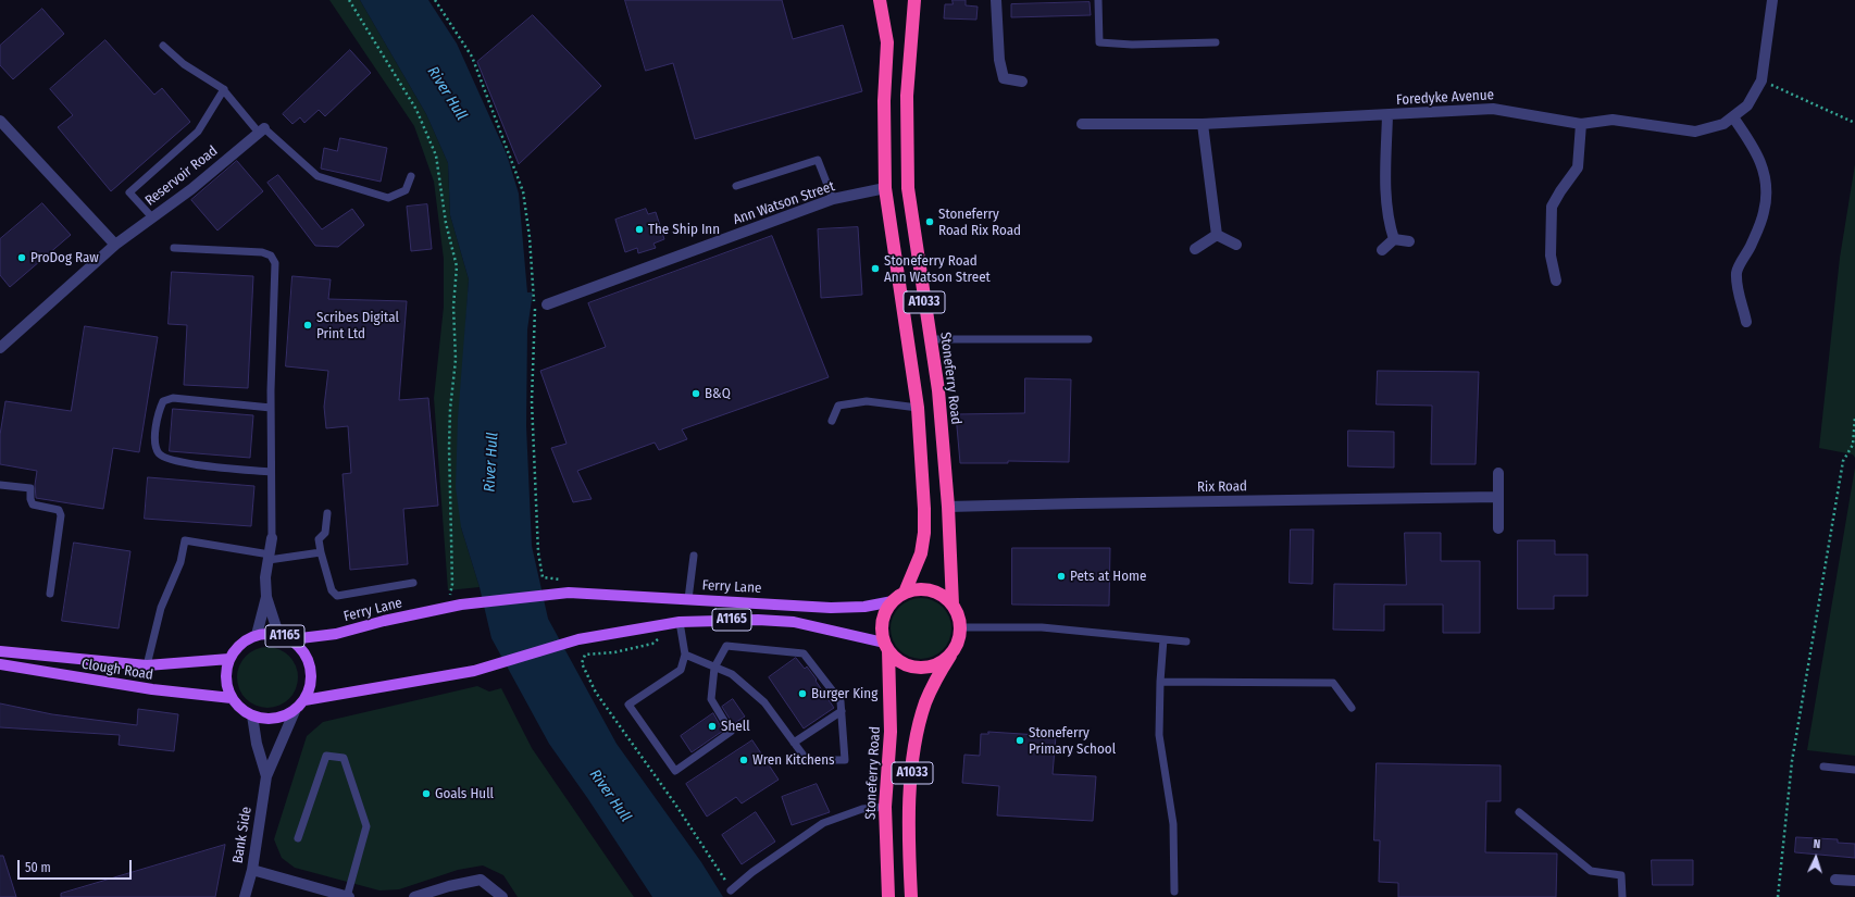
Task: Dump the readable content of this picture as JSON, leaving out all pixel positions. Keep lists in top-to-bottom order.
{
  "streets": {
    "highway": ["A1033", "Stoneferry Road"],
    "main road": ["Ferry Lane", "A1165", "Clough Road"],
    "street": [
      "Foredyke Avenue",
      "Reservoir Road",
      "Ann Watson Street",
      "Rix Road",
      "Bank Side"
    ]
  },
  "crossings": [
    ["Ann Watson Street", "A1033"],
    ["A1033", "Stoneferry Road"],
    ["A1033", "Ferry Lane"],
    ["A1033", "A1165"],
    ["Stoneferry Road", "Rix Road"],
    ["Stoneferry Road", "Ferry Lane"],
    ["Stoneferry Road", "A1165"],
    ["Ferry Lane", "A1165"],
    ["Ferry Lane", "Clough Road"],
    ["Ferry Lane", "Bank Side"],
    ["A1165", "Clough Road"],
    ["A1165", "Bank Side"],
    ["Clough Road", "Bank Side"]
  ],
  "water": ["River Hull"],
  "places": [
    "Stoneferry Road Rix Road",
    "The Ship Inn",
    "ProDog Raw",
    "Stoneferry Road Ann Watson Street",
    "Scribes Digital Print Ltd",
    "B&Q",
    "Pets at Home",
    "Burger King",
    "Shell",
    "Stoneferry Primary School",
    "Wren Kitchens",
    "Goals Hull"
  ],
  "scale_bar": "50 m",
  "north": "top"
}
